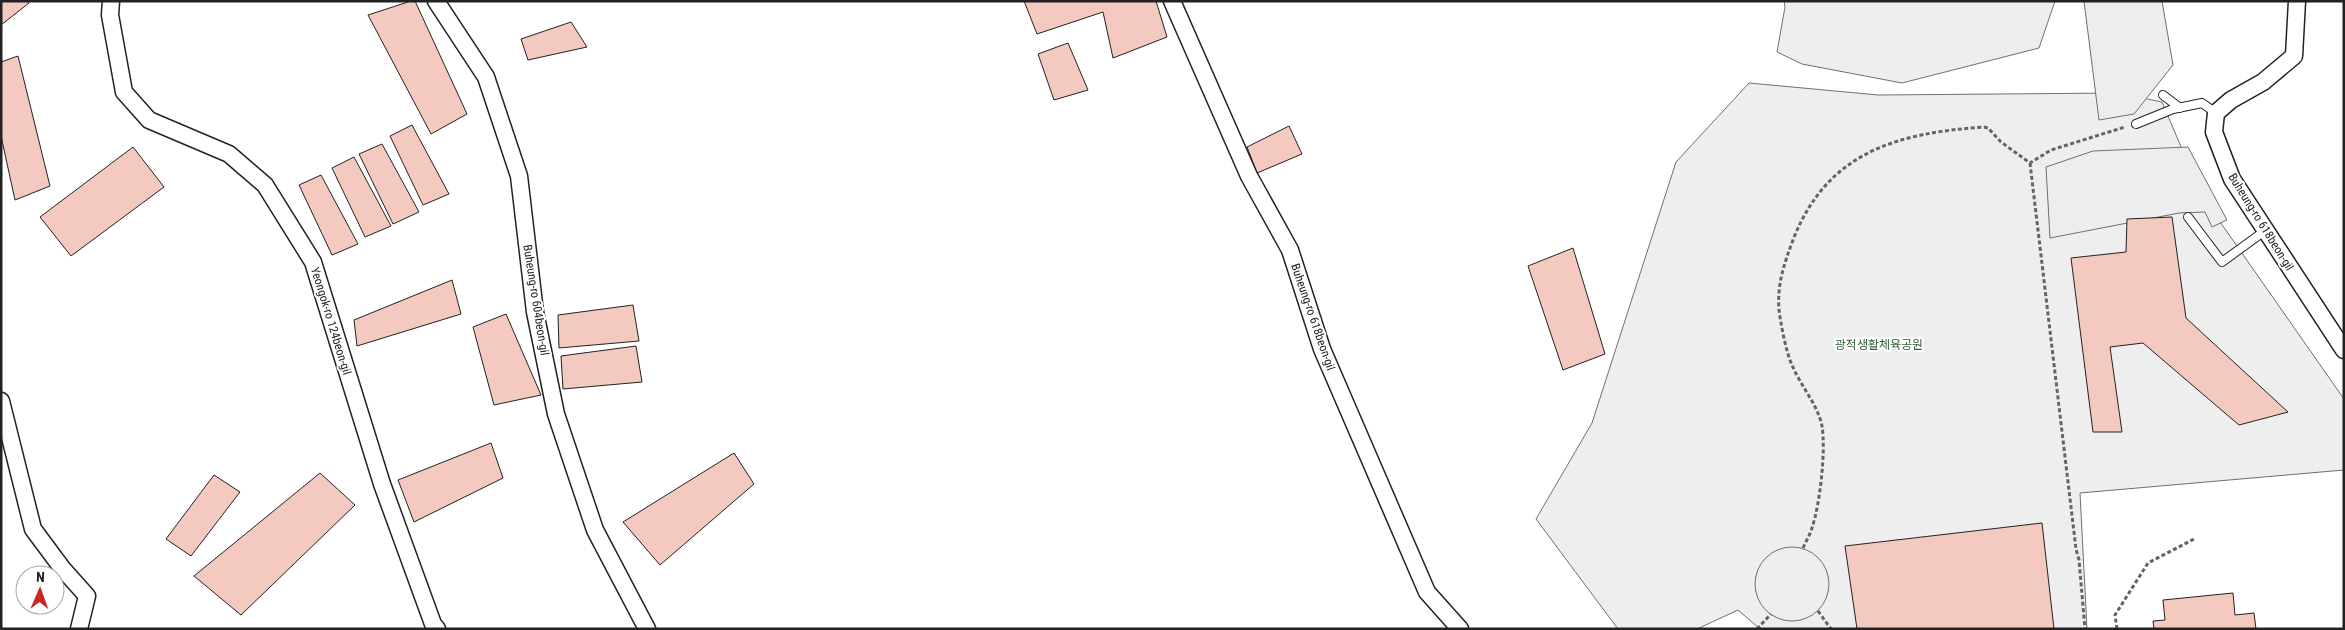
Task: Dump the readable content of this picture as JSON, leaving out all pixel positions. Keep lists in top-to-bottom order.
{
  "streets": {
    "street": ["Buheung-ro 618beon-gil", "Buheung-ro 604beon-gil", "Yeongok-ro 124beon-gil"]
  },
  "parks": ["광적생활체육공원"],
  "north": "top"
}
